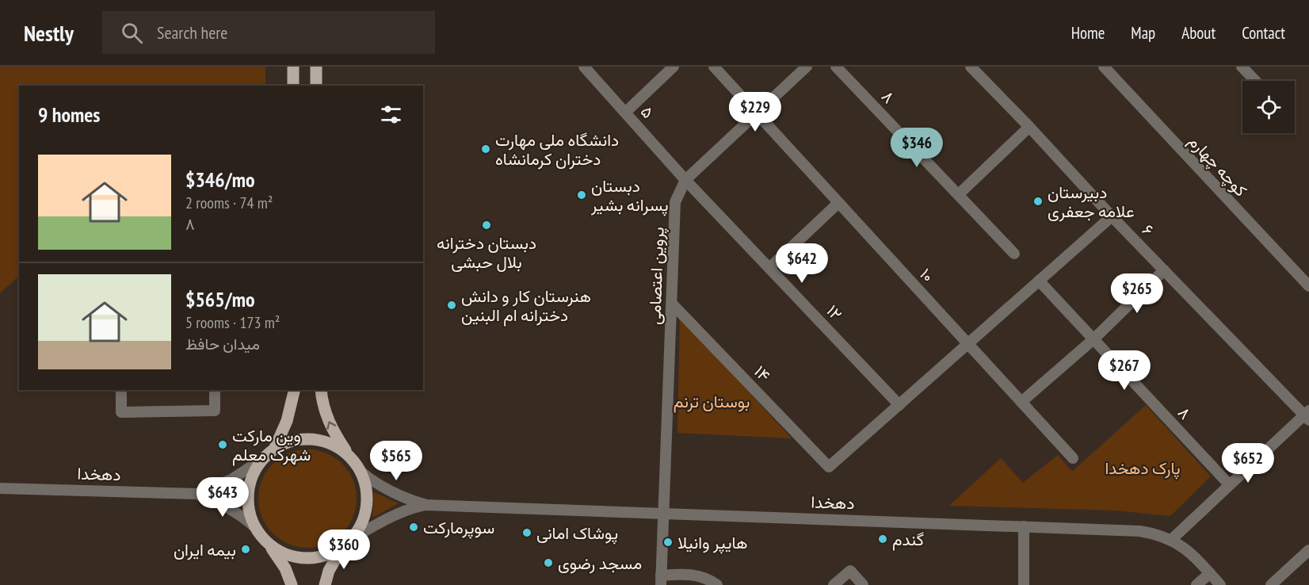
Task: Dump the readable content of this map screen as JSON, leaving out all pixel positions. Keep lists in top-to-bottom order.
{
  "streets": {
    "street": [
      "۸",
      "۵",
      "کوچه چهارم",
      "۶",
      "۱۰",
      "پروین اعتصامی",
      "۱۲",
      "۱۴",
      "دهخدا"
    ]
  },
  "crossings": [
    ["۵", "پروین اعتصامی"],
    ["۵", "۱۲"],
    ["۱۰", "پروین اعتصامی"],
    ["پروین اعتصامی", "۱۲"],
    ["پروین اعتصامی", "۱۴"],
    ["پروین اعتصامی", "دهخدا"],
    ["۱۲", "۱۴"]
  ],
  "parks": ["بوستان ترنم", "پارک دهخدا"],
  "places": [
    "دانشگاه ملی مهارت دختران کرمانشاه",
    "دبستان پسرانه بشير",
    "دبیرستان علامه جعفری",
    "دبستان دخترانه بلال حبشی",
    "هنرستان کار و دانش دخترانه ام البنین",
    "وین مارکت شهرک معلم",
    "سوپرمارکت",
    "پوشاک امانی",
    "گندم",
    "هایپر وانیلا",
    "بیمه ایران",
    "مسجد رضوی"
  ],
  "page": {
    "header": "Nestly",
    "search": "Search here",
    "nav": [
      "Home",
      "Map",
      "About",
      "Contact"
    ],
    "heading": "9 homes",
    "price": [
      "$229",
      "$346",
      "$642",
      "$265",
      "$267",
      "$565",
      "$652",
      "$643",
      "$360"
    ],
    "list": [
      {
        "name": "$346/mo",
        "note": "2 rooms · 74 m² · ۸"
      },
      {
        "name": "$565/mo",
        "note": "5 rooms · 173 m² · میدان حافظ"
      }
    ]
  }
}
